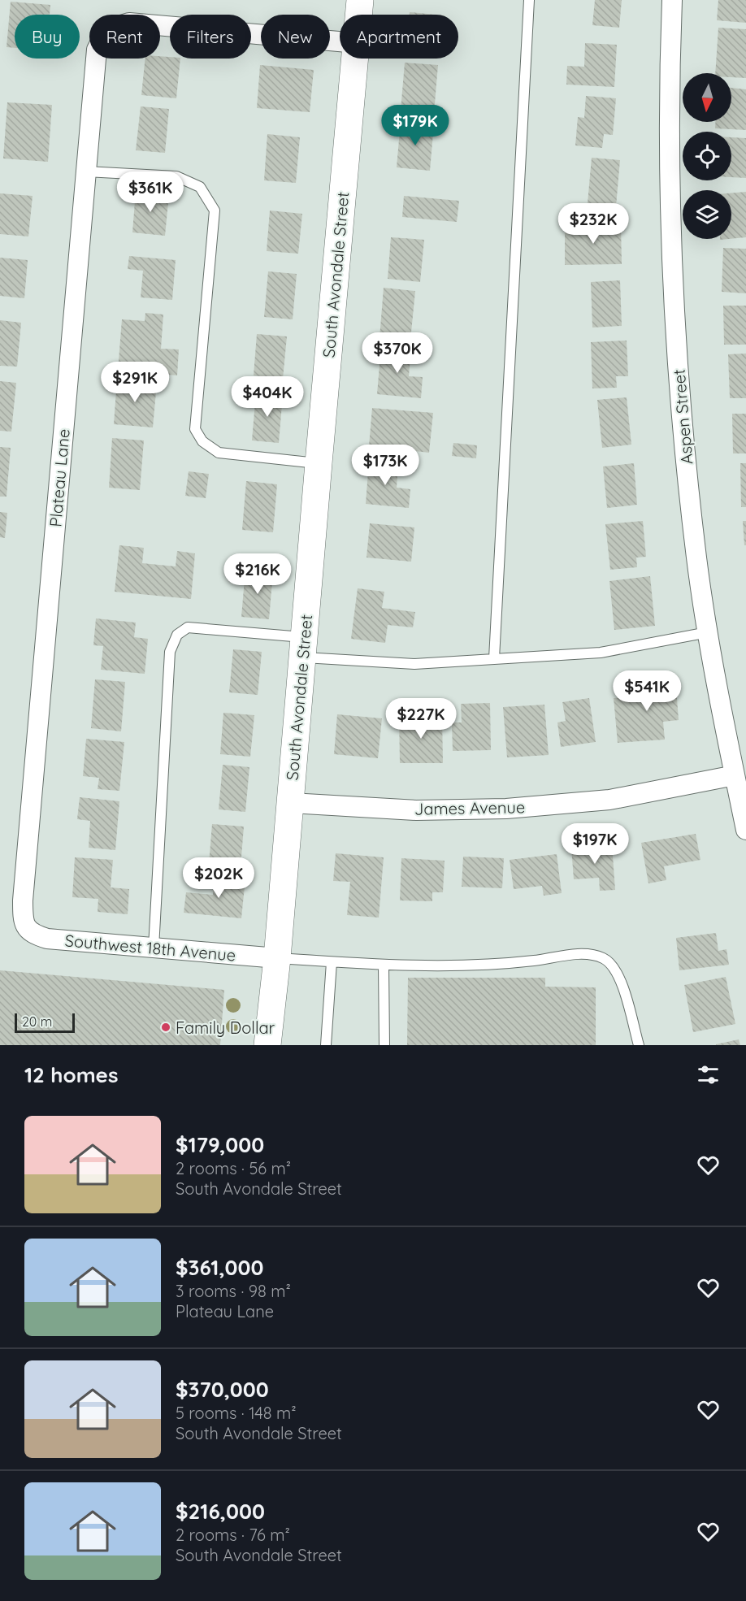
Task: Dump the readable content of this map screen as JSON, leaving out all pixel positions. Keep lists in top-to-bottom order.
{
  "streets": {
    "main road": ["South Avondale Street"],
    "street": [
      "Aspen Street",
      "Plateau Lane",
      "James Avenue",
      "Southwest 18th Avenue"
    ]
  },
  "crossings": [
    ["South Avondale Street", "James Avenue"],
    ["South Avondale Street", "Southwest 18th Avenue"],
    ["Aspen Street", "James Avenue"],
    ["Plateau Lane", "Southwest 18th Avenue"]
  ],
  "places": ["Family Dollar"],
  "scale_bar": "20 m",
  "north": "bottom",
  "page": {
    "chip": [
      "Buy",
      "Rent",
      "Filters",
      "New",
      "Apartment"
    ],
    "price": [
      "$179K",
      "$361K",
      "$232K",
      "$370K",
      "$291K",
      "$404K",
      "$173K",
      "$216K",
      "$541K",
      "$227K",
      "$197K",
      "$202K"
    ],
    "scale": "20 m",
    "heading": "12 homes",
    "list": [
      {
        "name": "$179,000",
        "note": "2 rooms · 56 m² · South Avondale Street"
      },
      {
        "name": "$361,000",
        "note": "3 rooms · 98 m² · Plateau Lane"
      },
      {
        "name": "$370,000",
        "note": "5 rooms · 148 m² · South Avondale Street"
      },
      {
        "name": "$216,000",
        "note": "2 rooms · 76 m² · South Avondale Street"
      }
    ]
  }
}
